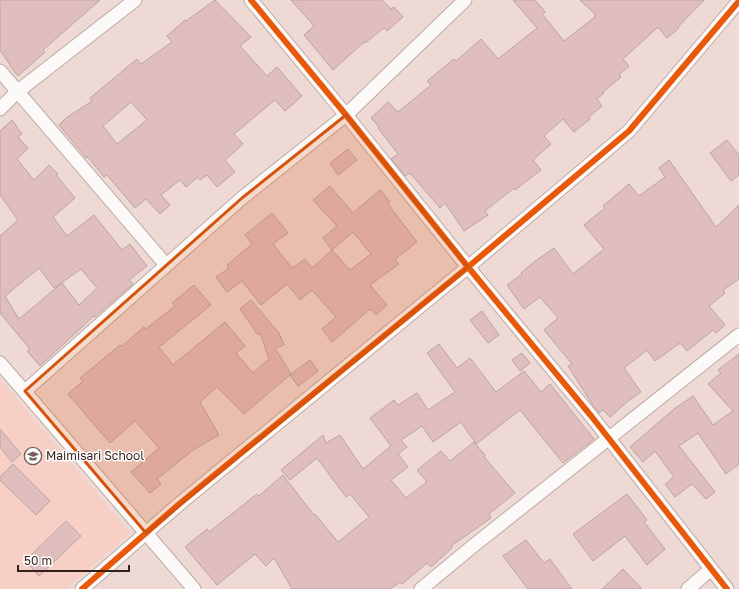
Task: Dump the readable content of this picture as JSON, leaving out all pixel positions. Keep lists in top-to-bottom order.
{
  "places": {
    "school or university": ["Maimisari School"]
  },
  "scale_bar": "50 m"
}
